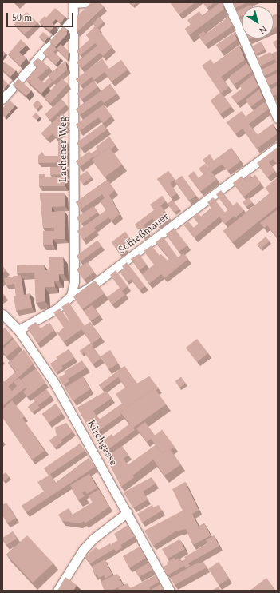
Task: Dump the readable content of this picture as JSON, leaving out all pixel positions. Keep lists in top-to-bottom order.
{
  "streets": {
    "street": ["Lachener Weg", "Schießmauer", "Kirchgasse"]
  },
  "crossings": [
    ["Lachener Weg", "Schießmauer"],
    ["Schießmauer", "Kirchgasse"]
  ],
  "scale_bar": "50 m",
  "north": "bottom right"
}
